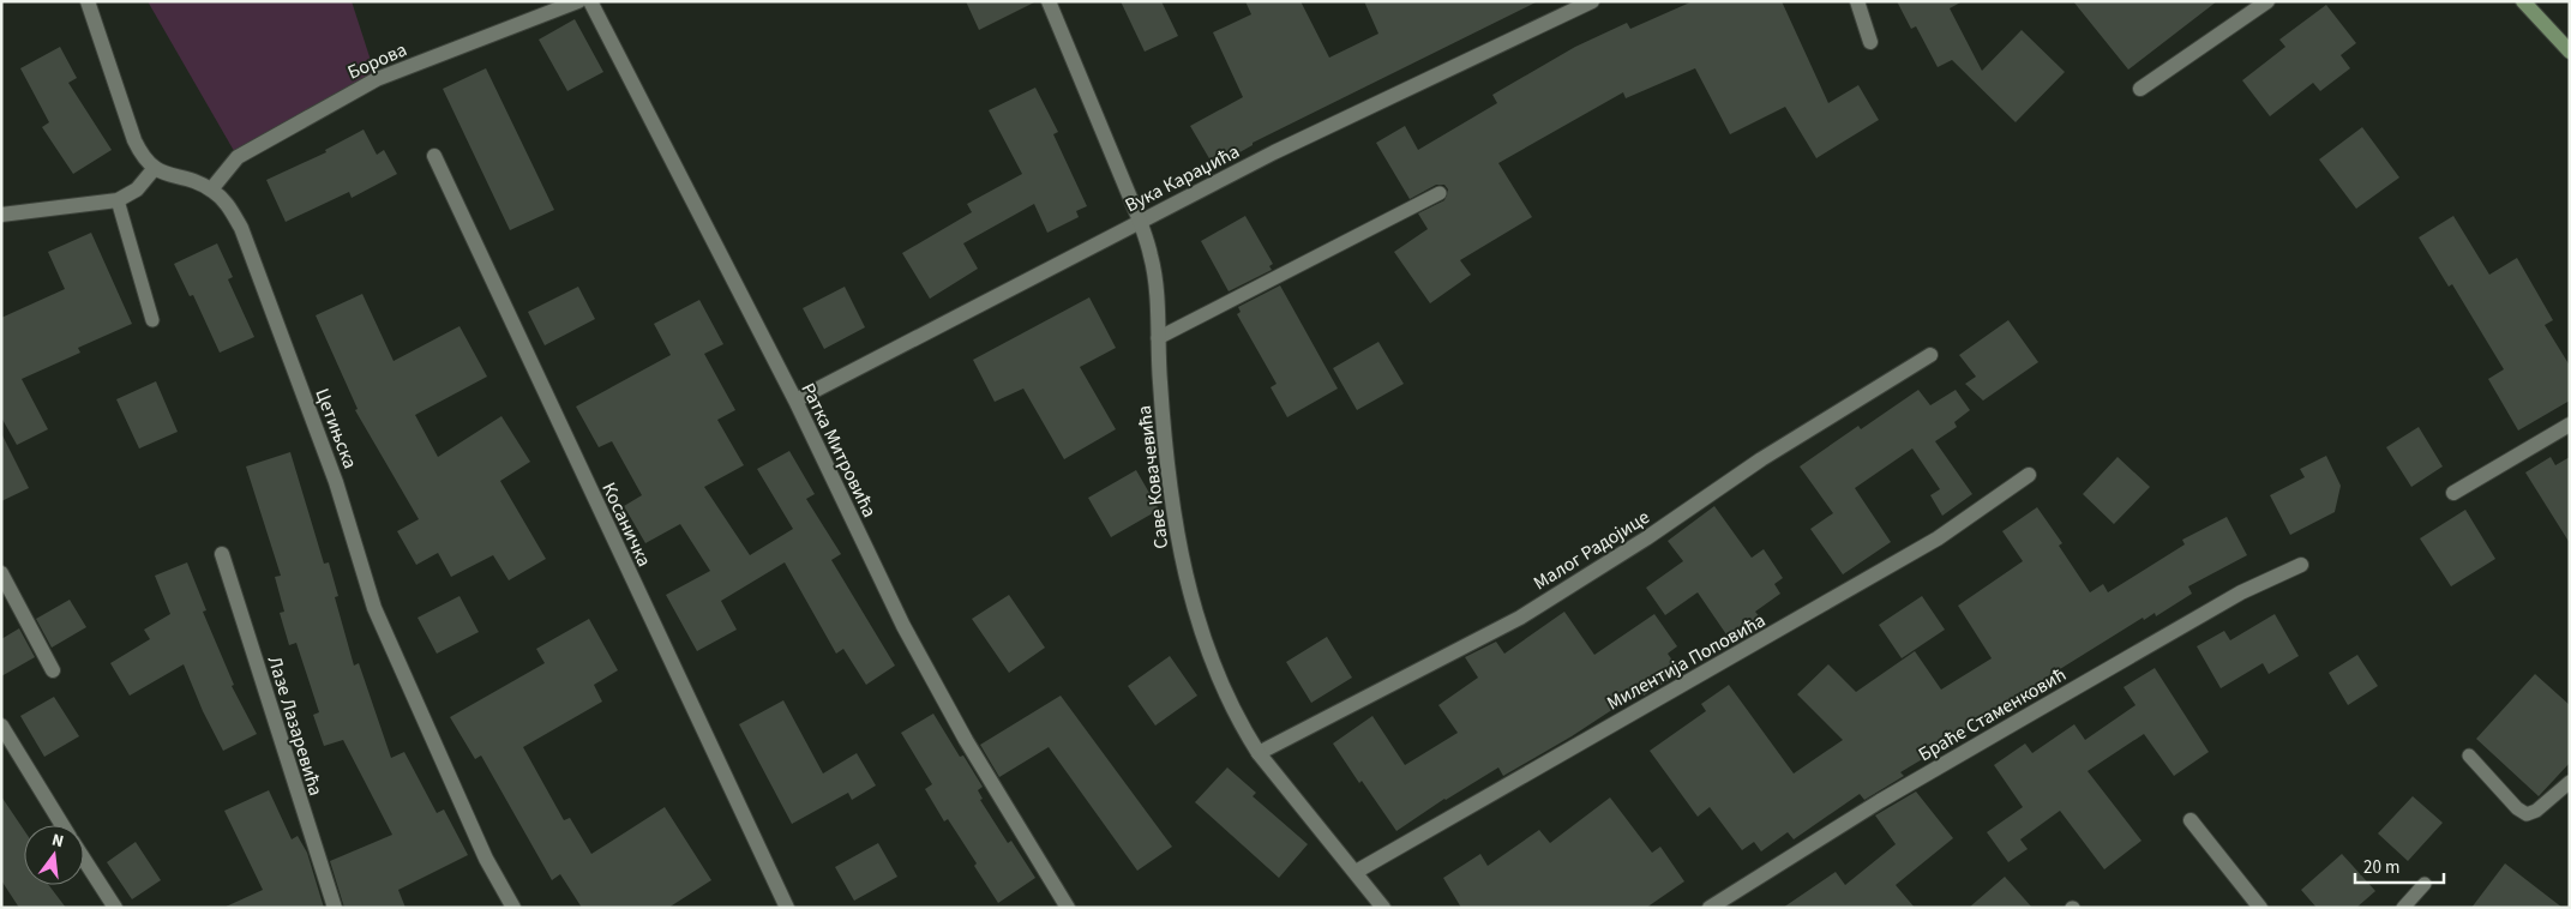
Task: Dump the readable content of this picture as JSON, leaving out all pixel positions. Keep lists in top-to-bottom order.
{
  "streets": {
    "street": [
      "Борова",
      "Вука Караџића",
      "Цетињска",
      "Ратка Митровића",
      "Саве Ковачевића",
      "Косаничка",
      "Малог Радојице",
      "Милентија Поповића",
      "Браће Стаменковић",
      "Лазе Лазаревића"
    ]
  },
  "crossings": [
    ["Борова", "Цетињска"],
    ["Вука Караџића", "Ратка Митровића"],
    ["Вука Караџића", "Саве Ковачевића"],
    ["Саве Ковачевића", "Малог Радојице"],
    ["Саве Ковачевића", "Милентија Поповића"]
  ],
  "scale_bar": "20 m",
  "north": "top"
}
